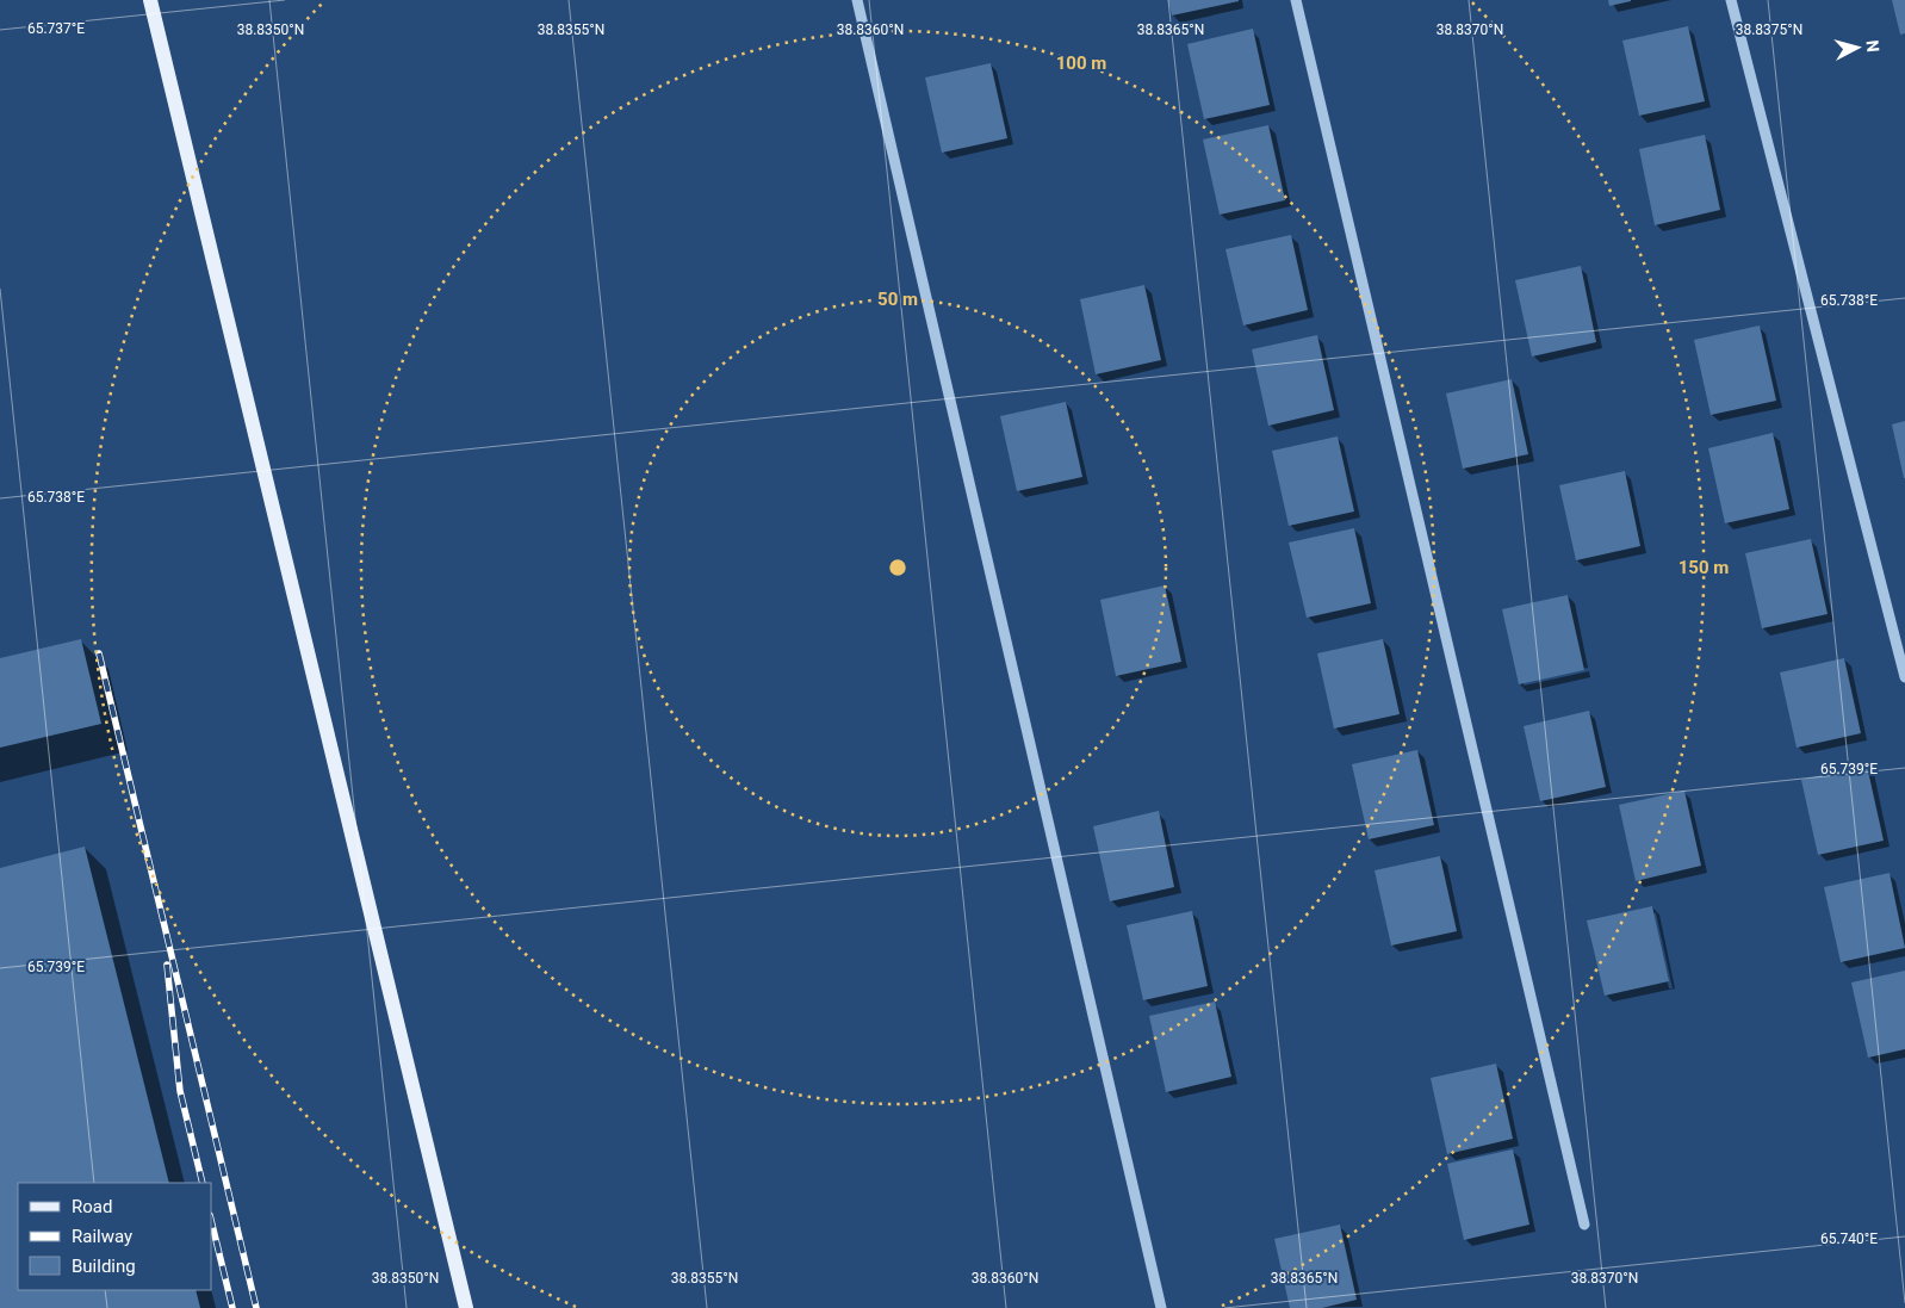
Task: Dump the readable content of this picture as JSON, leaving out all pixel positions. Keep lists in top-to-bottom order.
{
  "legend": ["Road", "Railway", "Building"],
  "north": "right",
  "coordinates": [
    "65.737°E",
    "38.8350°N",
    "38.8355°N",
    "38.8360°N",
    "38.8365°N",
    "38.8370°N",
    "38.8375°N",
    "65.738°E",
    "65.739°E",
    "65.740°E"
  ],
  "rings": ["100 m", "50 m", "150 m"]
}
